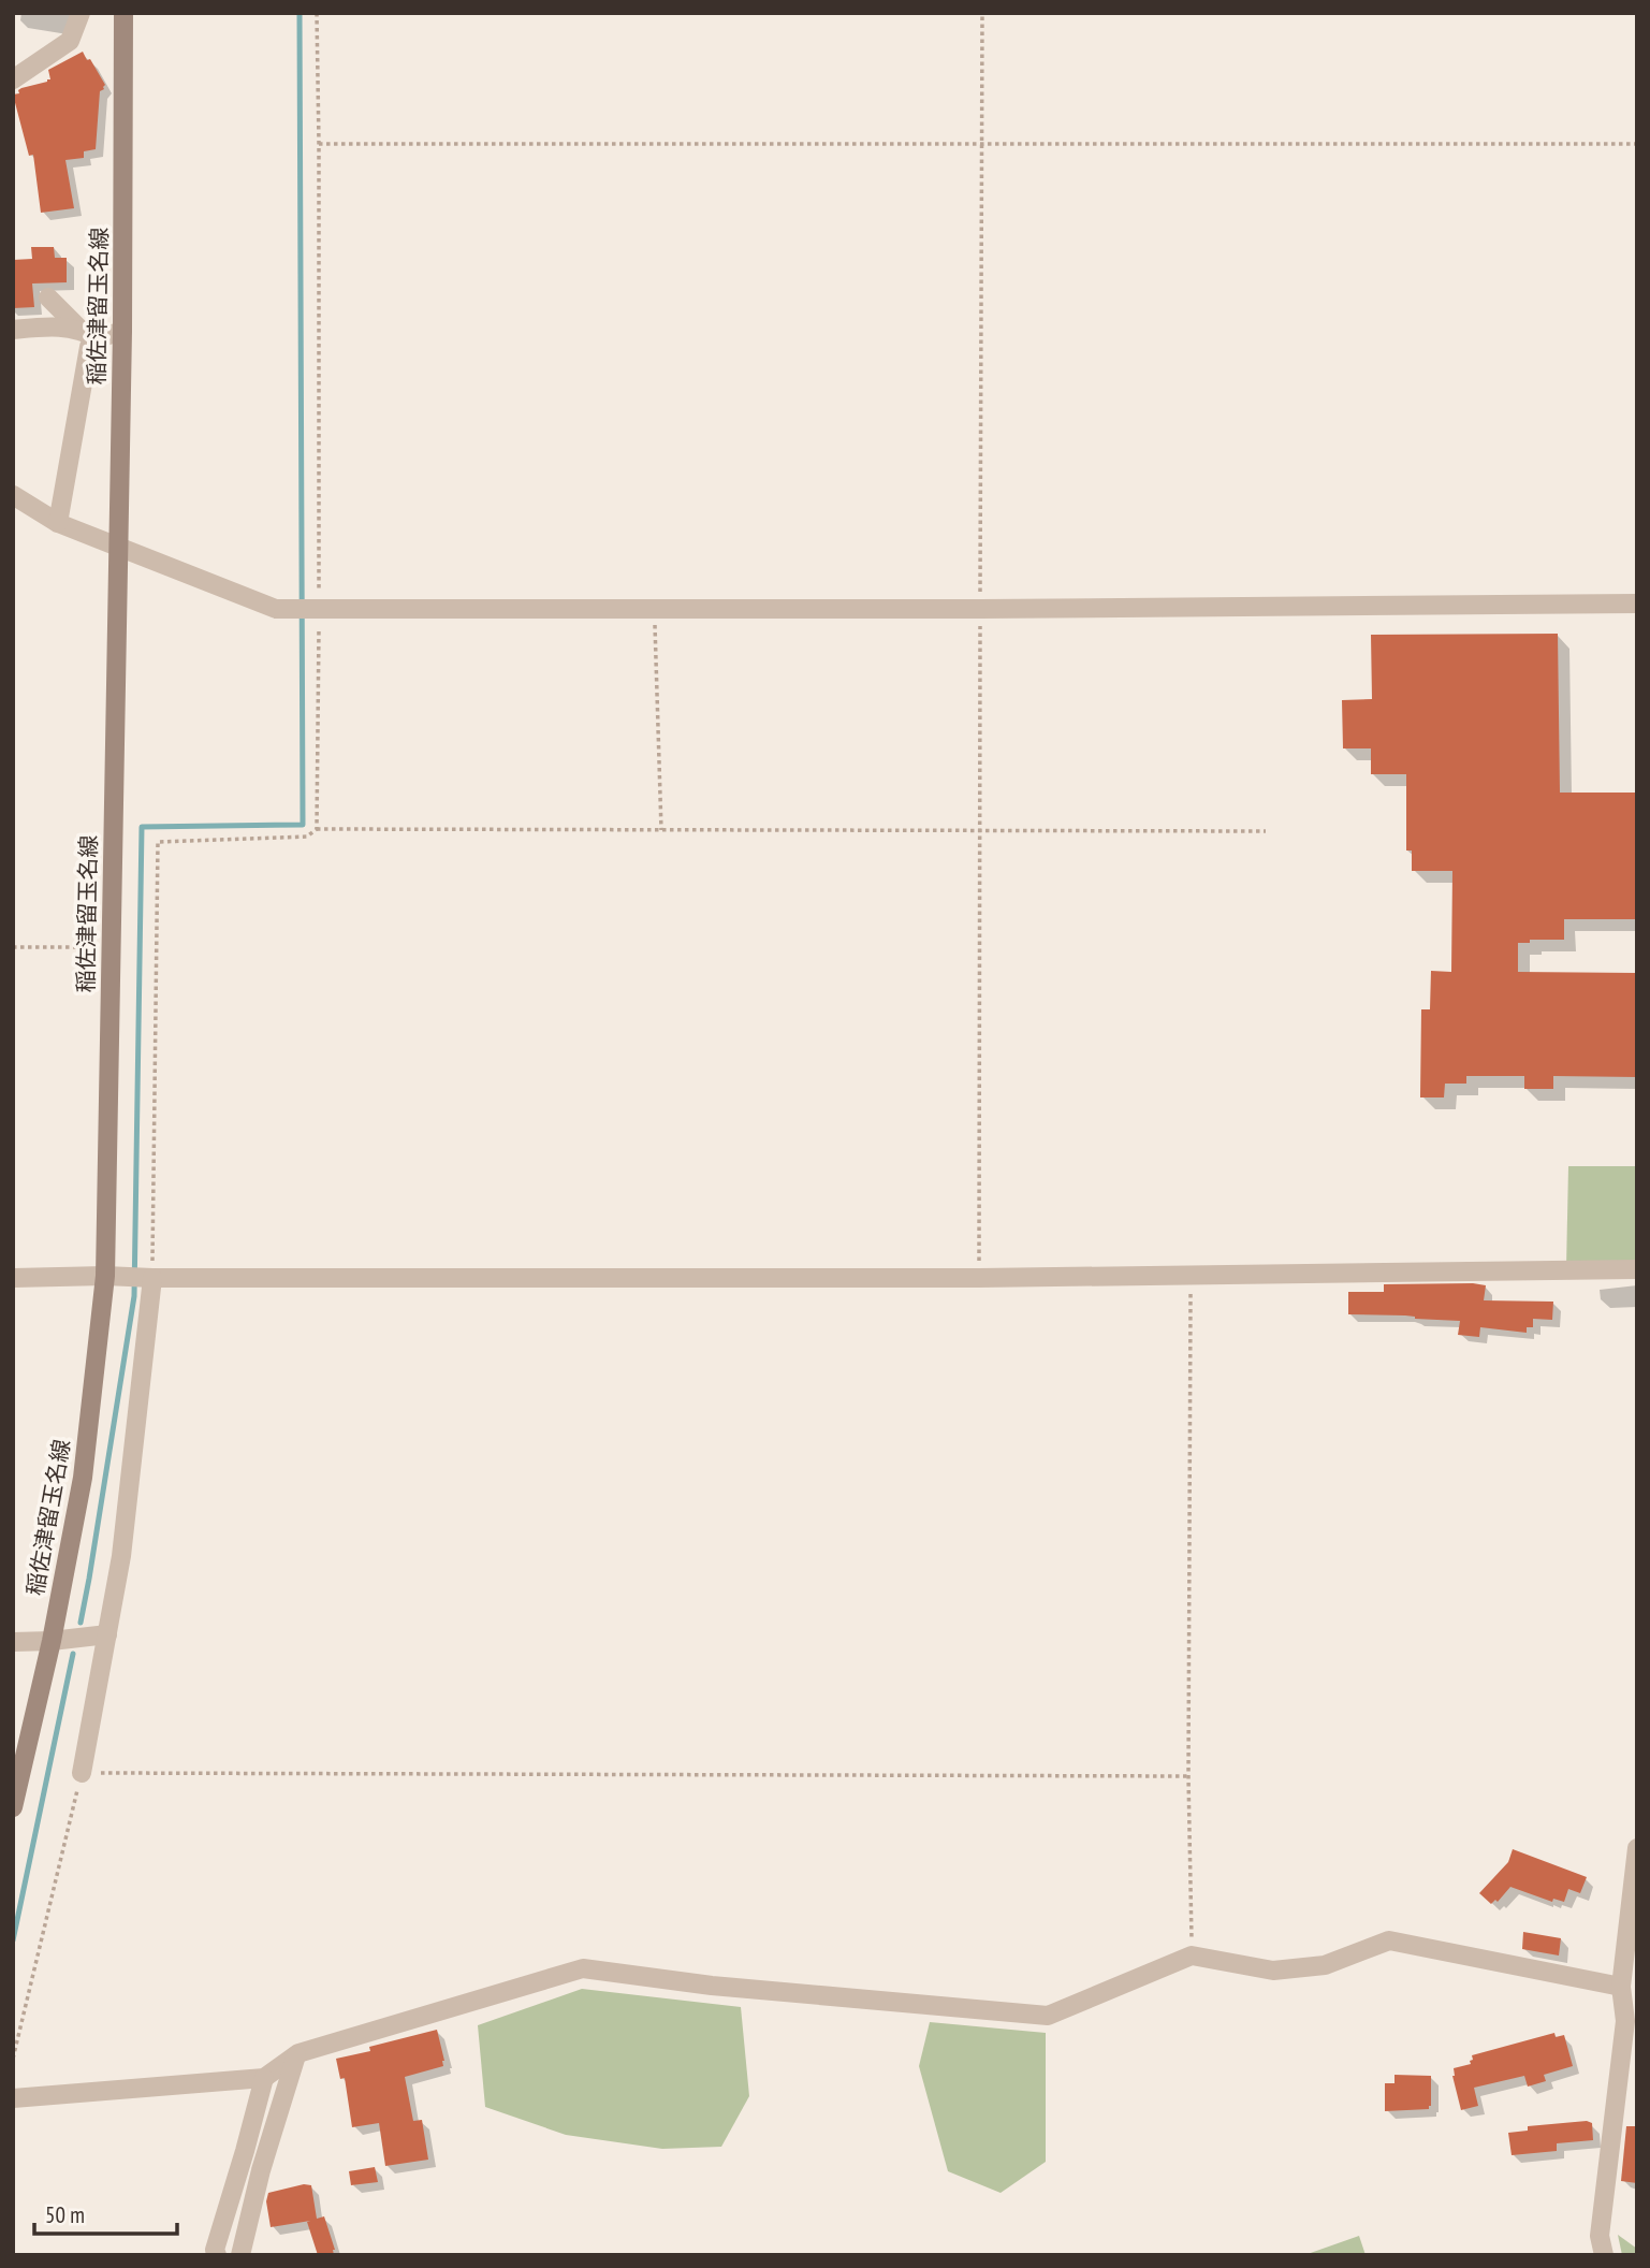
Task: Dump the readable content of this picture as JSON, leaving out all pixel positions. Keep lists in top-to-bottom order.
{
  "streets": {
    "main road": ["稲佐津留玉名線"]
  },
  "scale_bar": "50 m"
}
